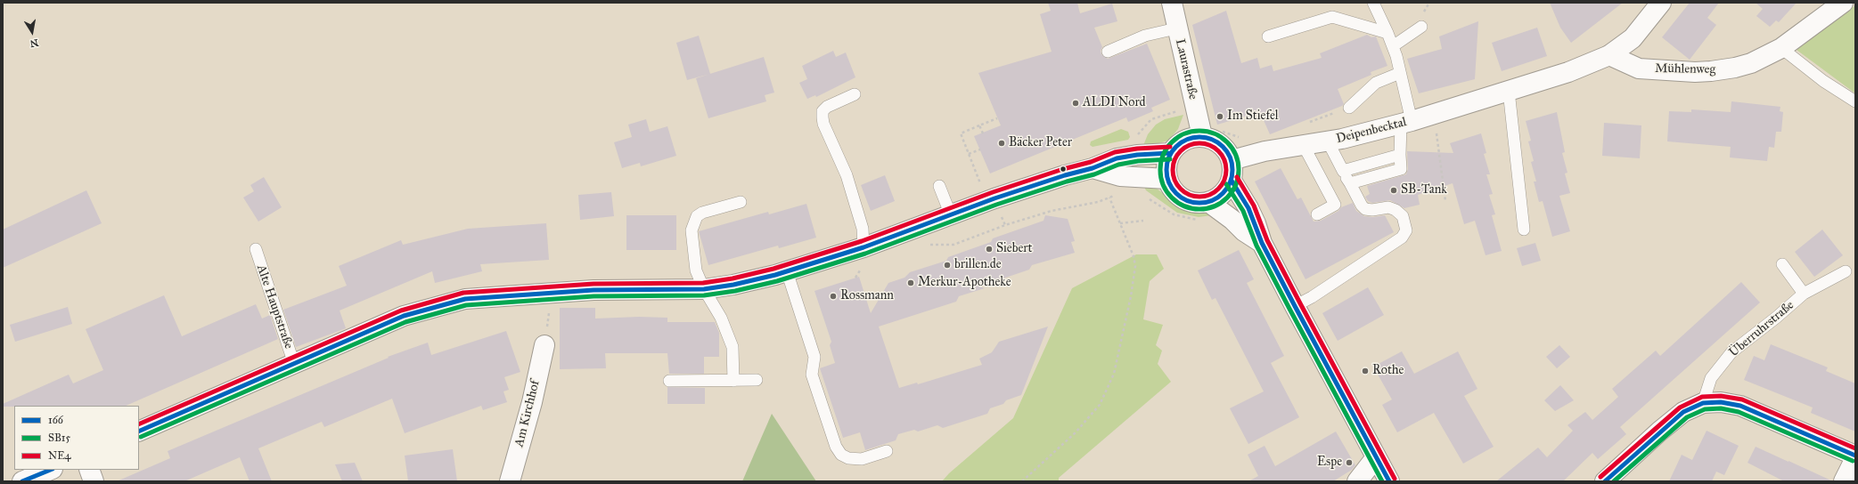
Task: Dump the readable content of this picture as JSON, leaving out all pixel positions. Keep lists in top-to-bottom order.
{
  "streets": {
    "main road": [
      "Laurastraße",
      "Mühlenweg",
      "Deipenbecktal",
      "Alte Hauptstraße",
      "Am Kirchhof"
    ],
    "lane": ["Überruhrstraße"]
  },
  "crossings": [
    ["Laurastraße", "Deipenbecktal"],
    ["Laurastraße", "Alte Hauptstraße"],
    ["Mühlenweg", "Deipenbecktal"],
    ["Deipenbecktal", "Alte Hauptstraße"]
  ],
  "places": [
    "ALDI Nord",
    "Im Stiefel",
    "Bäcker Peter",
    "SB-Tank",
    "Siebert",
    "brillen.de",
    "Merkur-Apotheke",
    "Rossmann",
    "Rothe",
    "Espe"
  ],
  "lines": ["transit line SB15", "transit line 166", "transit line NE4"],
  "legend": ["166", "SB15", "NE4"],
  "north": "bottom"
}
